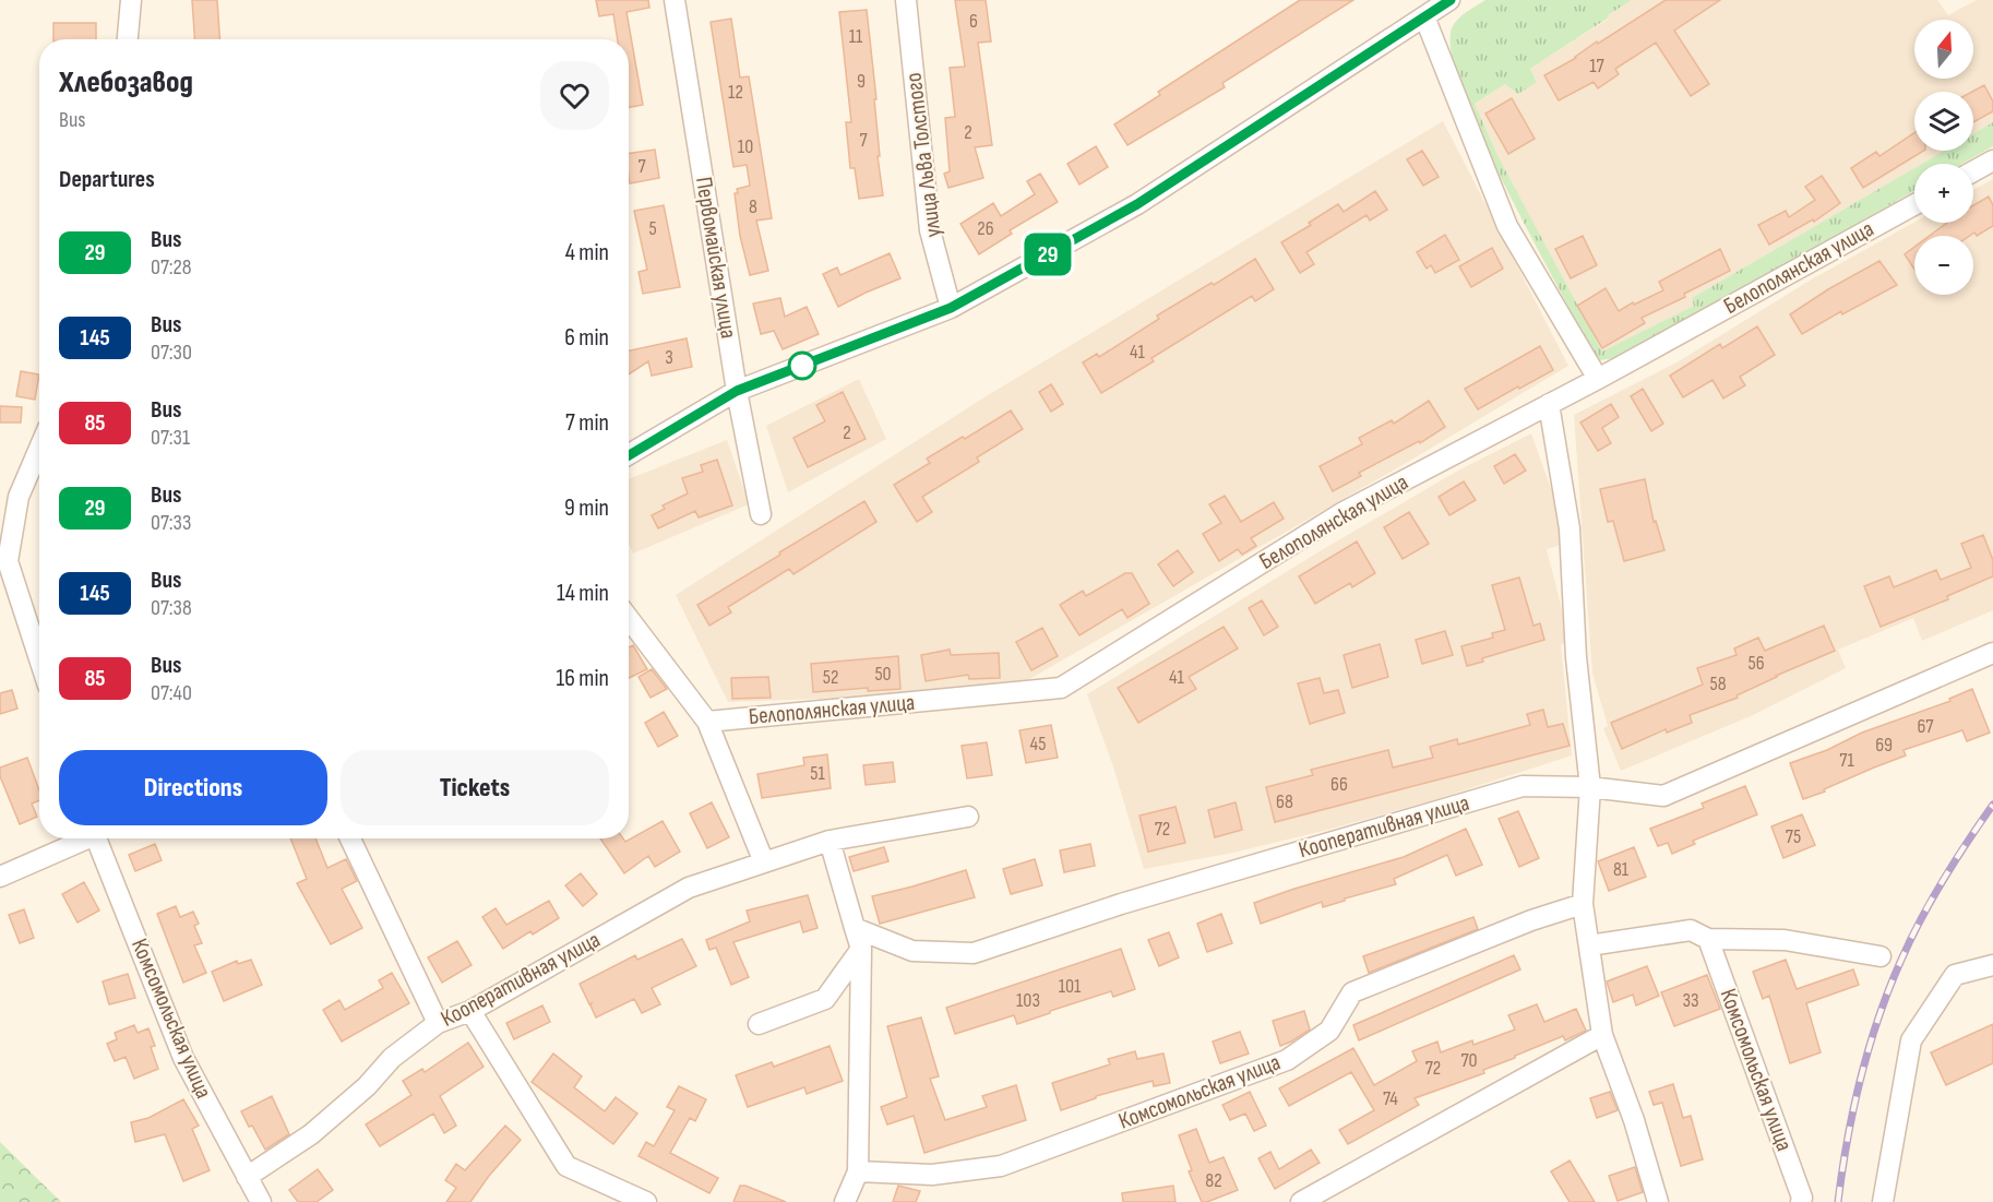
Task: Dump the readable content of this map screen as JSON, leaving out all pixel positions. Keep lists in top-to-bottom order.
{
  "streets": {
    "street": [
      "улица Льва Толстого",
      "Первомайская улица",
      "Белополянская улица",
      "Кооперативная улица",
      "Комсомольская улица"
    ]
  },
  "crossings": [
    ["Кооперативная улица", "Комсомольская улица"]
  ],
  "lines": ["bus line 29"],
  "house_numbers": [
    "6",
    "11",
    "17",
    "9",
    "12",
    "2",
    "7",
    "10",
    "7",
    "8",
    "5",
    "26",
    "41",
    "3",
    "2",
    "56",
    "50",
    "52",
    "41",
    "58",
    "67",
    "45",
    "69",
    "71",
    "51",
    "66",
    "68",
    "72",
    "75",
    "81",
    "101",
    "103",
    "33",
    "70",
    "72",
    "74",
    "82"
  ],
  "north": "top",
  "page": {
    "on_map": "29",
    "map_buttons": ["+", "−"],
    "heading": [
      ["Хлебозавод", "Bus"],
      "Departures"
    ],
    "list": [
      {
        "mark": "29",
        "name": "Bus",
        "note": "07:28",
        "value": "4 min"
      },
      {
        "mark": "145",
        "name": "Bus",
        "note": "07:30",
        "value": "6 min"
      },
      {
        "mark": "85",
        "name": "Bus",
        "note": "07:31",
        "value": "7 min"
      },
      {
        "mark": "29",
        "name": "Bus",
        "note": "07:33",
        "value": "9 min"
      },
      {
        "mark": "145",
        "name": "Bus",
        "note": "07:38",
        "value": "14 min"
      },
      {
        "mark": "85",
        "name": "Bus",
        "note": "07:40",
        "value": "16 min"
      }
    ],
    "buttons": ["Directions", "Tickets"]
  }
}
